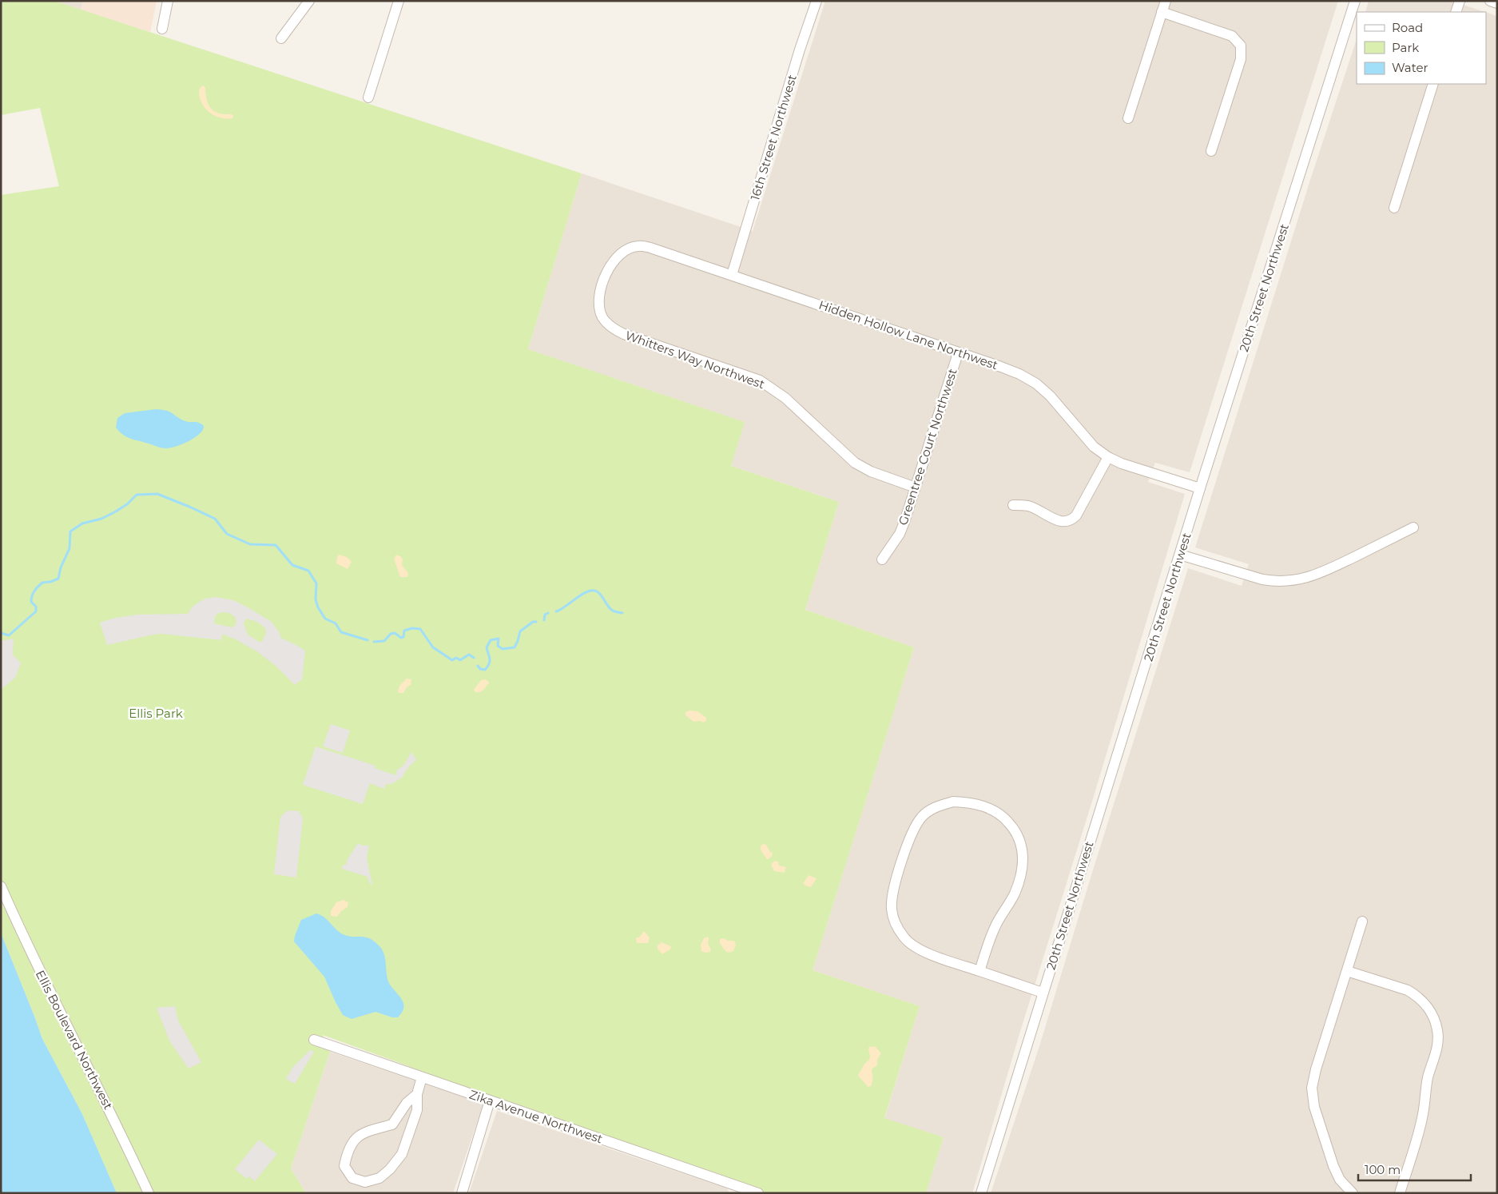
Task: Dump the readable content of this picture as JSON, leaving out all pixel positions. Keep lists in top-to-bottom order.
{
  "streets": {
    "street": [
      "16th Street Northwest",
      "20th Street Northwest",
      "Hidden Hollow Lane Northwest",
      "Whitters Way Northwest",
      "Greentree Court Northwest",
      "Ellis Boulevard Northwest",
      "Zika Avenue Northwest"
    ]
  },
  "crossings": [
    ["16th Street Northwest", "Hidden Hollow Lane Northwest"],
    ["20th Street Northwest", "Hidden Hollow Lane Northwest"],
    ["Hidden Hollow Lane Northwest", "Whitters Way Northwest"],
    ["Hidden Hollow Lane Northwest", "Greentree Court Northwest"],
    ["Whitters Way Northwest", "Greentree Court Northwest"]
  ],
  "parks": ["Ellis Park"],
  "legend": ["Road", "Park", "Water"],
  "scale_bar": "100 m"
}
